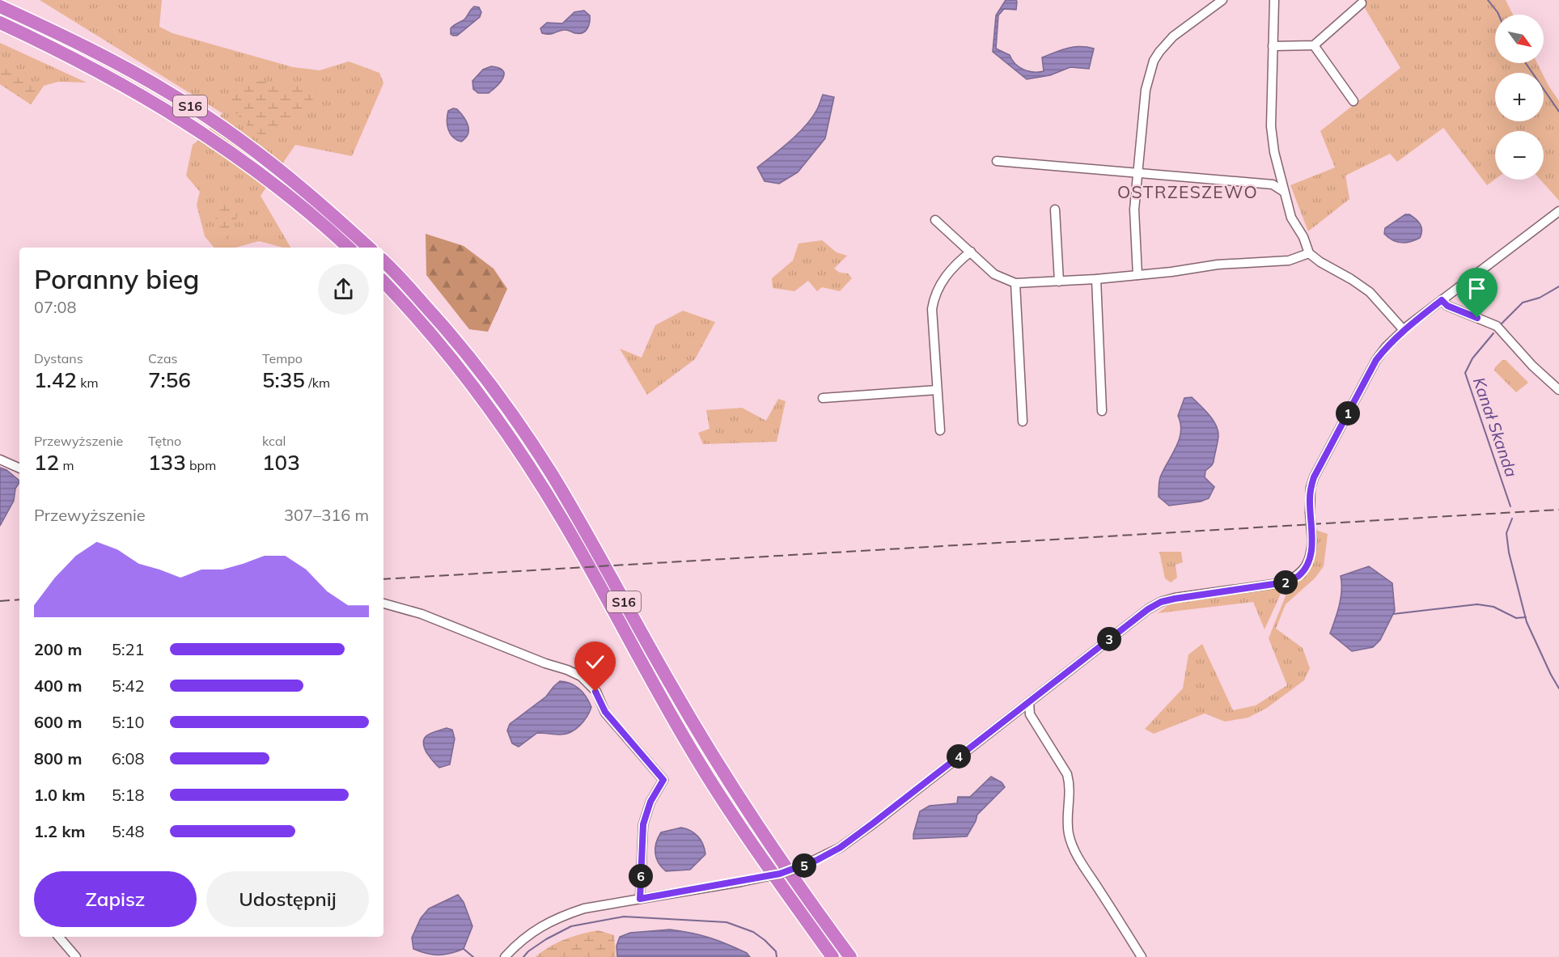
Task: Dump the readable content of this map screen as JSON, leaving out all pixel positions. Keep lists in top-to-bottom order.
{
  "streets": {
    "highway": ["S16"]
  },
  "districts": ["OSTRZESZEWO"],
  "water": ["Kanał Skanda"],
  "north": "bottom right",
  "page": {
    "map_buttons": ["+", "−"],
    "heading": ["Poranny bieg", "07:08"],
    "stats": [
      ["Dystans", "1.42 km"],
      ["Czas", "7:56"],
      ["Tempo", "5:35 /km"],
      ["Przewyższenie", "12 m"],
      ["Tętno", "133 bpm"],
      ["kcal", "103"]
    ],
    "pins": [
      "1",
      "2",
      "3",
      "4",
      "5",
      "6"
    ],
    "chart": ["Przewyższenie", "307–316 m"],
    "list": [
      {
        "name": "200 m",
        "note": "5:21"
      },
      {
        "name": "400 m",
        "note": "5:42"
      },
      {
        "name": "600 m",
        "note": "5:10"
      },
      {
        "name": "800 m",
        "note": "6:08"
      },
      {
        "name": "1.0 km",
        "note": "5:18"
      },
      {
        "name": "1.2 km",
        "note": "5:48"
      }
    ],
    "buttons": ["Zapisz", "Udostępnij"]
  }
}
